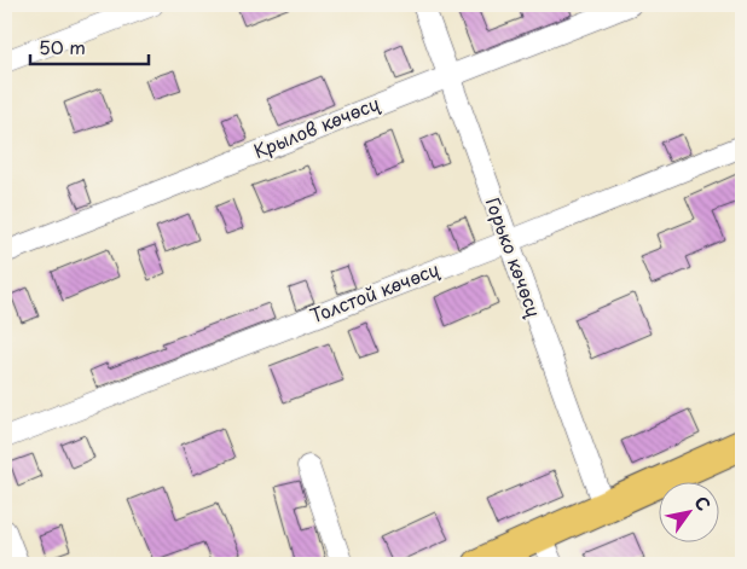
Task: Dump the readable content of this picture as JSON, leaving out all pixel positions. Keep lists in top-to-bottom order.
{
  "streets": {
    "street": ["Крылов көчөсү", "Горько көчөсү", "Толстой көчөсү"]
  },
  "crossings": [
    ["Крылов көчөсү", "Горько көчөсү"],
    ["Горько көчөсү", "Толстой көчөсү"]
  ],
  "scale_bar": "50 m",
  "north": "top right"
}
